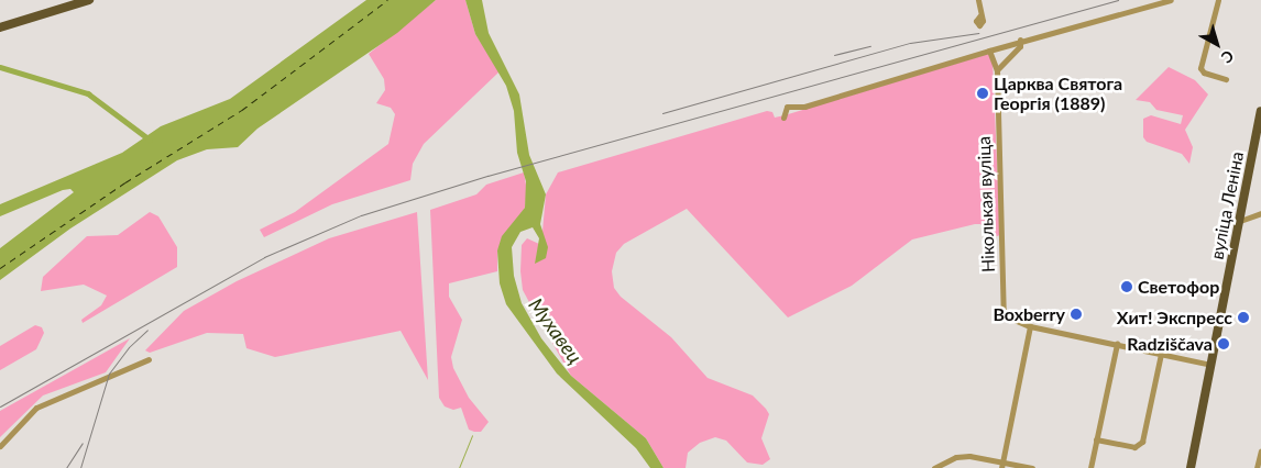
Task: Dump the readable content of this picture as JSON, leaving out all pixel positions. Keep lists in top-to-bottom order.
{
  "streets": {
    "main road": ["вуліца Леніна"],
    "street": ["Ніколькая вуліца"]
  },
  "crossings": [
    ["Ніколькая вуліца", "вуліца Леніна"]
  ],
  "water": ["Мухавец"],
  "places": [
    "Царква Святога Георгія (1889)",
    "Светофор",
    "Boxberry",
    "Хит! Экспресс",
    "Radziščava"
  ],
  "north": "bottom right"
}
